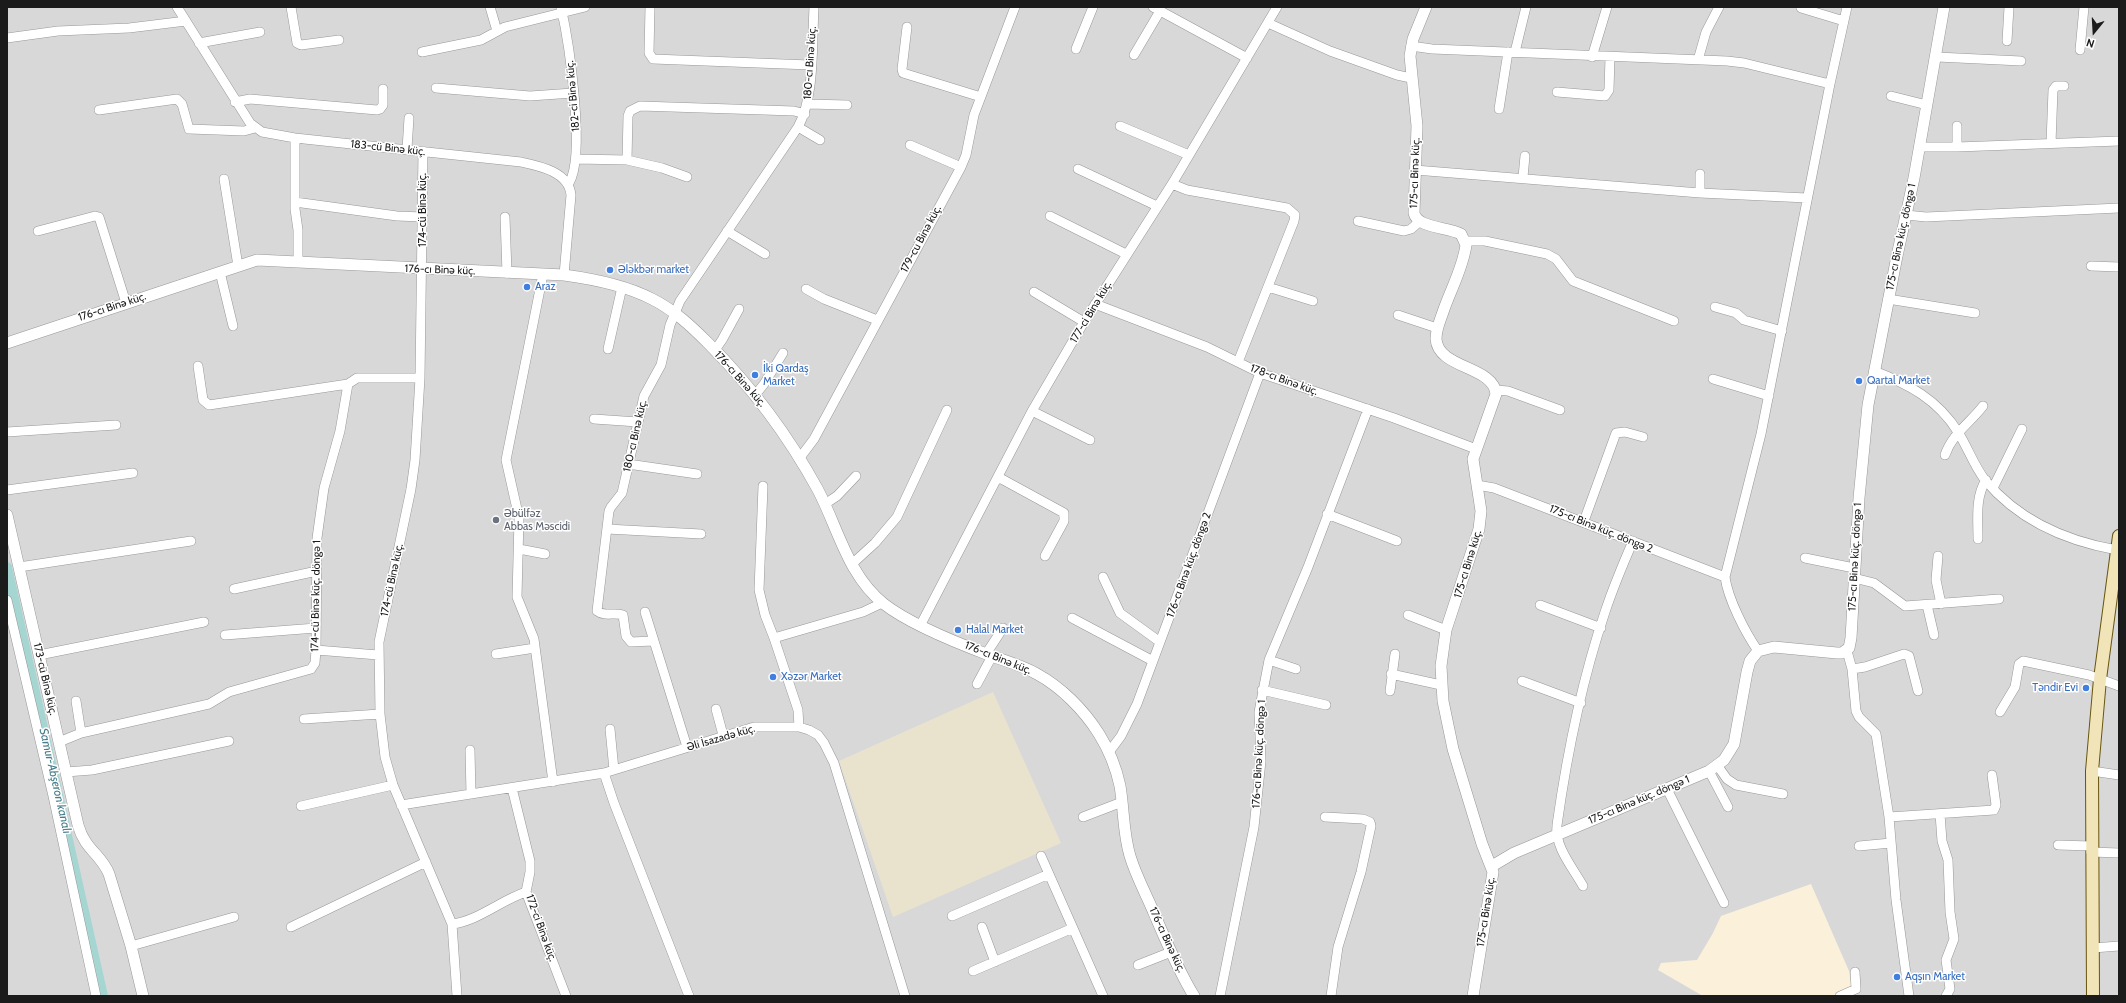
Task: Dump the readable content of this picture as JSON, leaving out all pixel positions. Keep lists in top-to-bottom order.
{
  "streets": {
    "street": [
      "180-cı Binə küç.",
      "182-ci Binə küç.",
      "183-cü Binə küç.",
      "175-cı Binə küç.",
      "174-cü Binə küç.",
      "175-cı Binə küç. döngə 1",
      "179-cu Binə küç.",
      "176-cı Binə küç.",
      "177-ci Binə küç.",
      "178-cı Binə küç.",
      "175-cı Binə küç. döngə 2",
      "176-cı Binə küç. döngə 2",
      "174-cü Binə küç. döngə 1",
      "173-cü Binə küç.",
      "Əli İsazadə küç.",
      "176-cı Binə küç. döngə 1",
      "172-ci Binə küç."
    ]
  },
  "crossings": [
    ["180-cı Binə küç.", "176-cı Binə küç."],
    ["182-ci Binə küç.", "183-cü Binə küç."],
    ["183-cü Binə küç.", "174-cü Binə küç."],
    ["175-cı Binə küç.", "175-cı Binə küç. döngə 1"],
    ["175-cı Binə küç.", "178-cı Binə küç."],
    ["175-cı Binə küç.", "175-cı Binə küç. döngə 2"],
    ["174-cü Binə küç.", "176-cı Binə küç."],
    ["174-cü Binə küç.", "Əli İsazadə küç."],
    ["179-cu Binə küç.", "176-cı Binə küç."],
    ["176-cı Binə küç.", "177-ci Binə küç."],
    ["176-cı Binə küç.", "176-cı Binə küç. döngə 2"],
    ["177-ci Binə küç.", "178-cı Binə küç."],
    ["178-cı Binə küç.", "176-cı Binə küç. döngə 2"],
    ["178-cı Binə küç.", "176-cı Binə küç. döngə 1"],
    ["174-cü Binə küç. döngə 1", "173-cü Binə küç."],
    ["Əli İsazadə küç.", "172-ci Binə küç."]
  ],
  "water": ["Samur-Abşeron kanalı"],
  "places": [
    "Ələkbər market",
    "Araz",
    "İki Qardaş Market",
    "Qartal Market",
    "Əbülfəz Abbas Məscidi",
    "Halal Market",
    "Xəzər Market",
    "Təndir Evi",
    "Aqşın Market"
  ],
  "north": "bottom"
}
